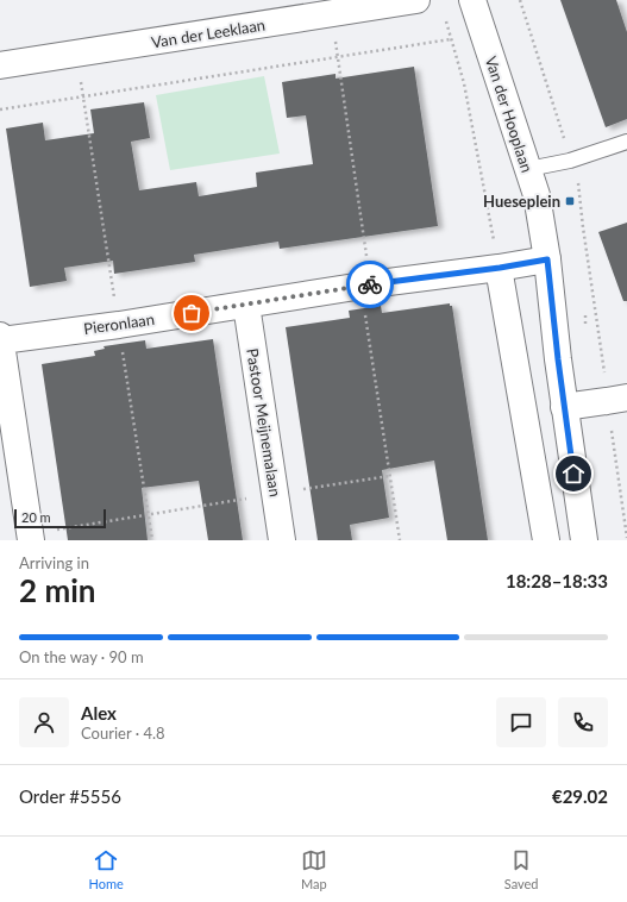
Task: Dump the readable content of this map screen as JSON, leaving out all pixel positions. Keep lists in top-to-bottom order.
{
  "streets": {
    "street": [
      "Van der Leeklaan",
      "Van der Hooplaan",
      "Pieronlaan",
      "Pastoor Meijnemalaan"
    ]
  },
  "crossings": [
    ["Van der Hooplaan", "Pieronlaan"],
    ["Pieronlaan", "Pastoor Meijnemalaan"]
  ],
  "places": {
    "transit": ["Hueseplein"]
  },
  "scale_bar": "20 m",
  "page": {
    "scale": "20 m",
    "heading": ["2 min", "Arriving in", "18:28–18:33"],
    "panel": [
      "Alex",
      "Courier · 4.8",
      "Order #5556",
      "€29.02"
    ],
    "bar": "On the way · 90 m",
    "tabs": ["Home", "Map", "Saved"]
  }
}
